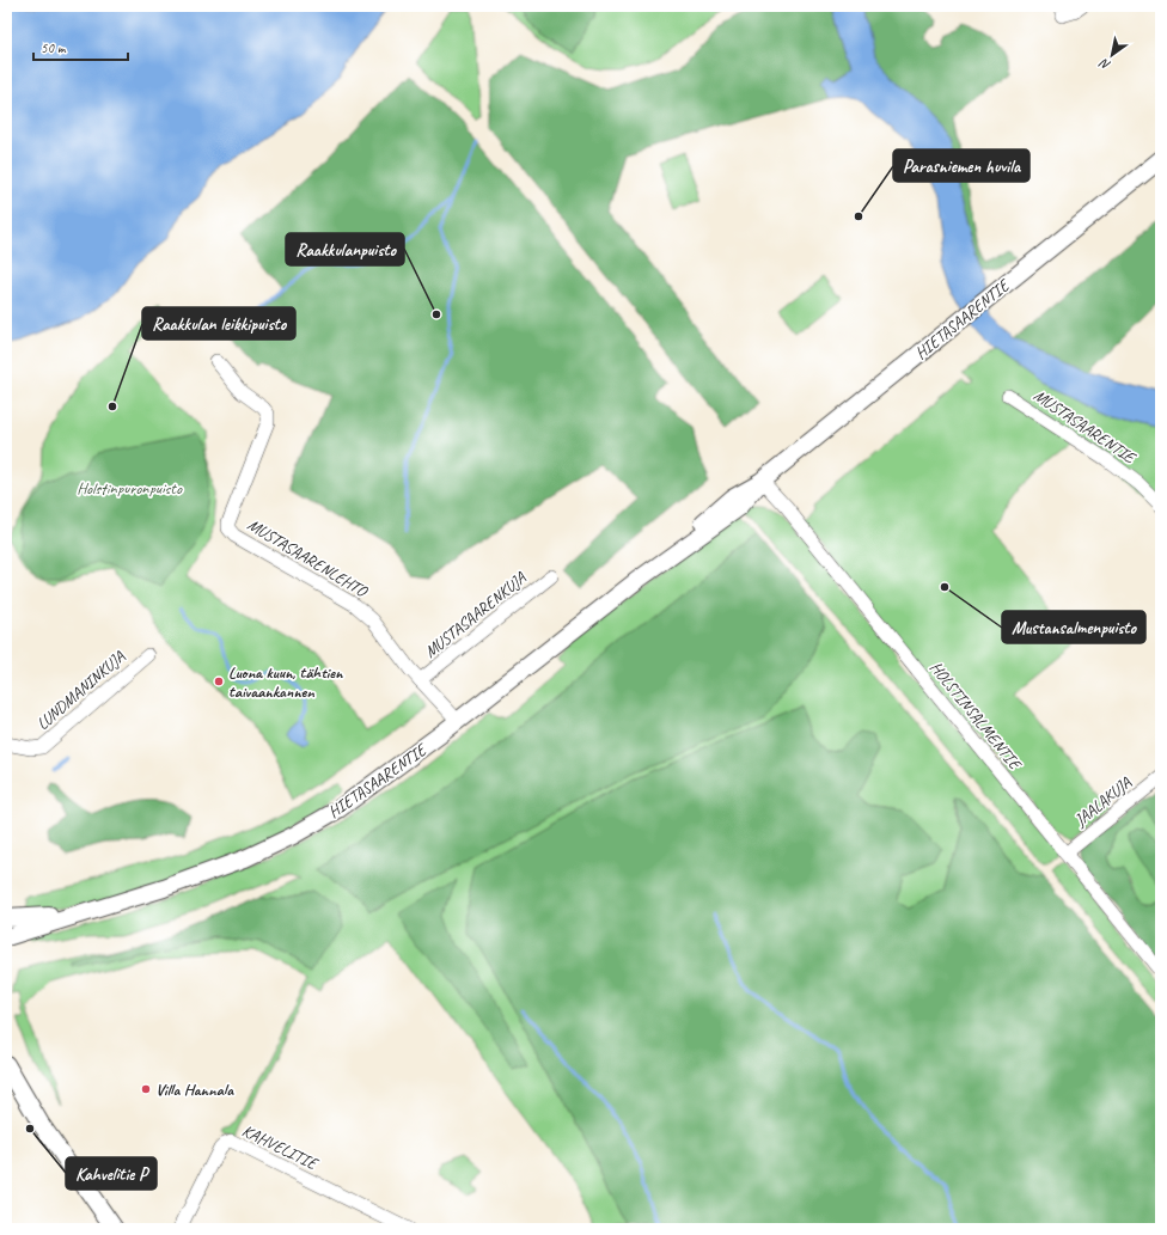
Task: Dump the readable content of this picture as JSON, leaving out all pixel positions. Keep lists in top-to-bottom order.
{
  "streets": {
    "street": [
      "HIETASAARENTIE",
      "MUSTASAARENTIE",
      "MUSTASAARENLEHTO",
      "MUSTASAARENKUJA",
      "LUNDMANINKUJA",
      "HOLSTINSALMENTIE",
      "JAALAKUJA",
      "KAHVELITIE"
    ]
  },
  "crossings": [
    ["HIETASAARENTIE", "MUSTASAARENLEHTO"],
    ["HIETASAARENTIE", "HOLSTINSALMENTIE"],
    ["MUSTASAARENLEHTO", "MUSTASAARENKUJA"],
    ["HOLSTINSALMENTIE", "JAALAKUJA"]
  ],
  "parks": ["Holstinpuronpuisto"],
  "places": [
    "Parasniemen huvila",
    "Raakkulanpuisto",
    "Raakkulan leikkipuisto",
    "Mustansalmenpuisto",
    "Luona kuun, tähtien taivaankannen",
    "Villa Hannala",
    "Kahvelitie P"
  ],
  "scale_bar": "50 m",
  "north": "bottom left"
}
